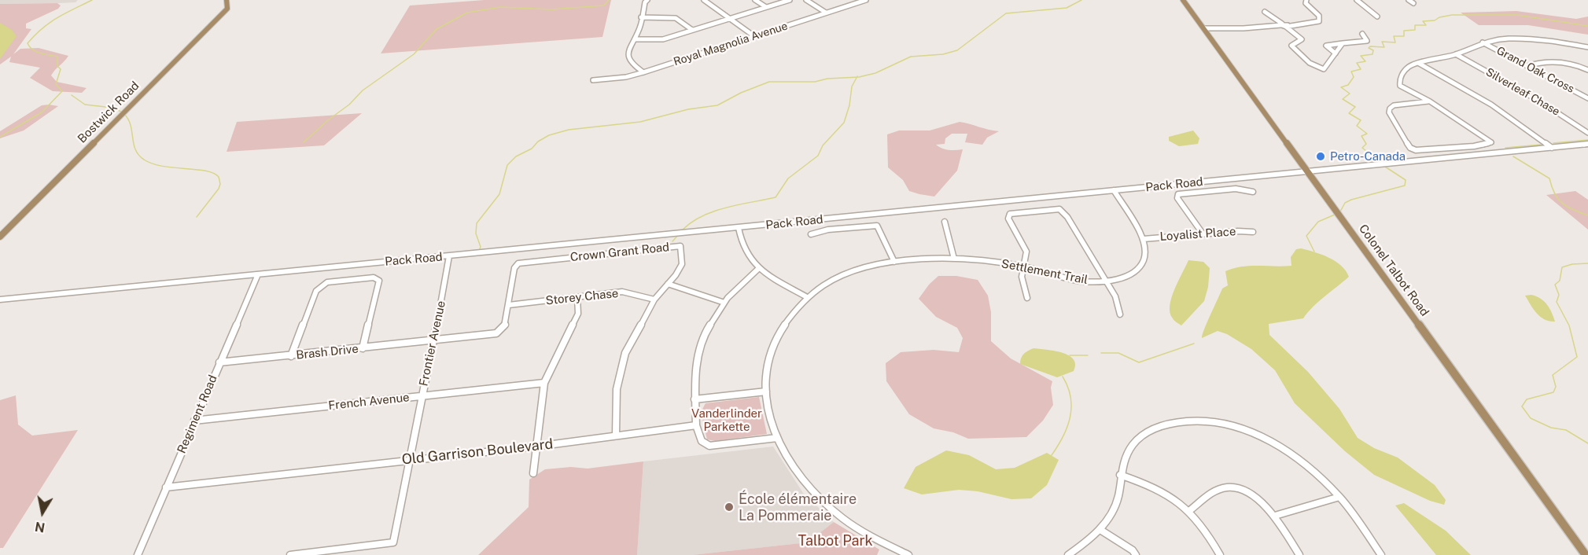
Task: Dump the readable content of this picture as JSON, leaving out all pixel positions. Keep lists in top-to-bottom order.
{
  "streets": {
    "main road": ["Bostwick Road", "Colonel Talbot Road"],
    "street": [
      "Royal Magnolia Avenue",
      "Grand Oak Cross",
      "Silverleaf Chase",
      "Pack Road",
      "Loyalist Place",
      "Crown Grant Road",
      "Settlement Trail",
      "Storey Chase",
      "Frontier Avenue",
      "Brash Drive",
      "French Avenue",
      "Regiment Road",
      "Old Garrison Boulevard"
    ]
  },
  "crossings": [
    ["Pack Road", "Colonel Talbot Road"],
    ["Pack Road", "Frontier Avenue"],
    ["Pack Road", "Regiment Road"],
    ["Loyalist Place", "Settlement Trail"],
    ["Crown Grant Road", "Storey Chase"],
    ["Crown Grant Road", "Frontier Avenue"],
    ["Crown Grant Road", "Brash Drive"],
    ["Crown Grant Road", "Old Garrison Boulevard"],
    ["Frontier Avenue", "Brash Drive"],
    ["Frontier Avenue", "French Avenue"],
    ["Frontier Avenue", "Old Garrison Boulevard"],
    ["Brash Drive", "Regiment Road"],
    ["French Avenue", "Regiment Road"],
    ["Regiment Road", "Old Garrison Boulevard"]
  ],
  "parks": ["Vanderlinder Parkette", "Talbot Park"],
  "places": ["Petro-Canada", "École élémentaire La Pommeraie"],
  "north": "bottom"
}
